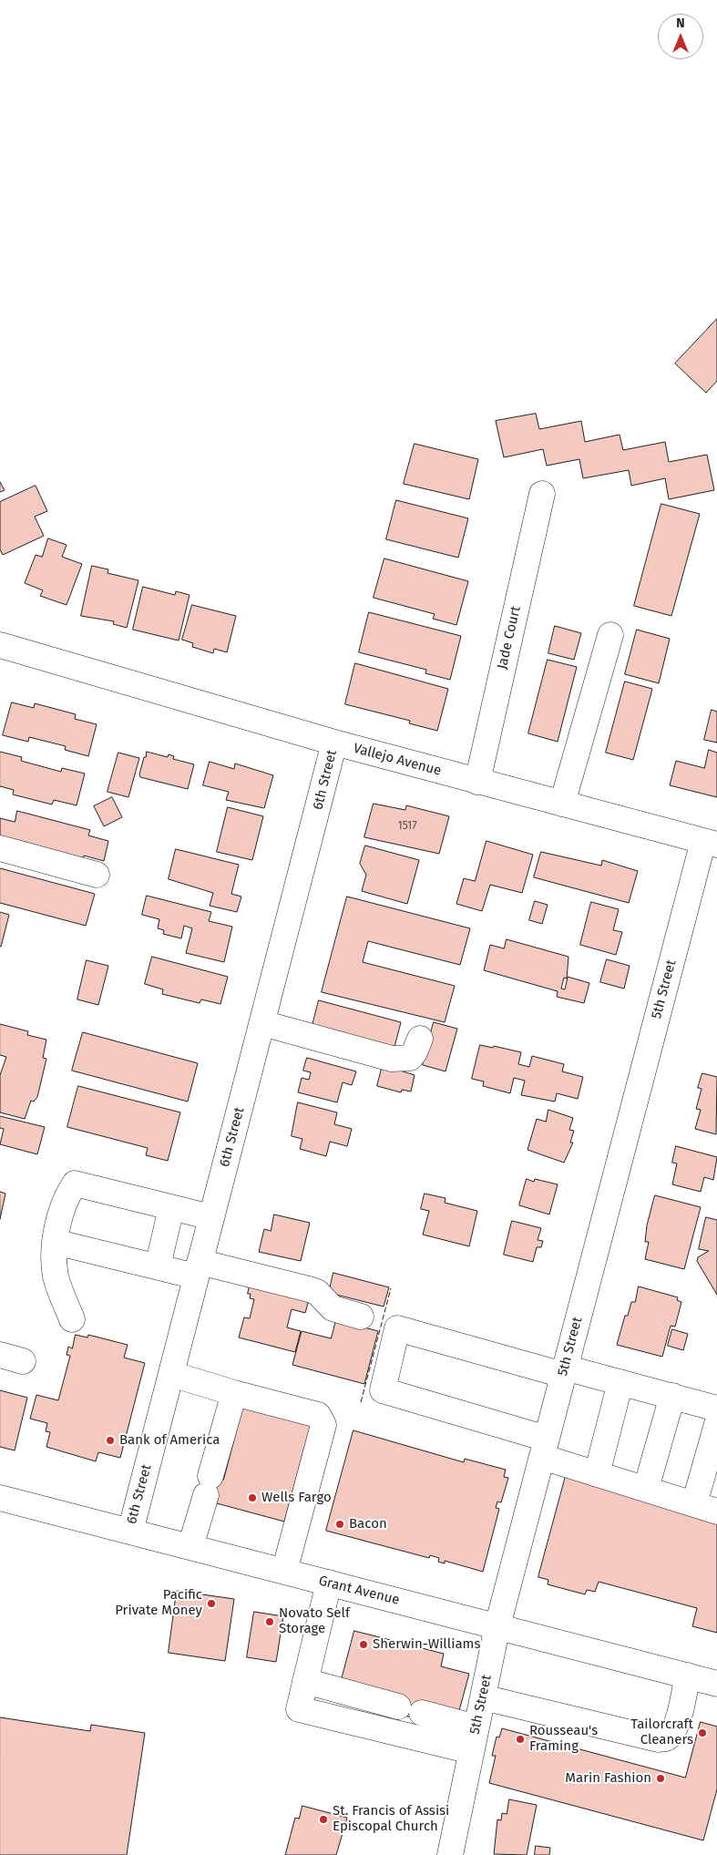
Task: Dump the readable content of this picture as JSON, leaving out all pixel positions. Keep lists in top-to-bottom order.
{
  "streets": {
    "street": [
      "Jade Court",
      "Vallejo Avenue",
      "6th Street",
      "5th Street",
      "Grant Avenue"
    ]
  },
  "crossings": [
    ["Jade Court", "Vallejo Avenue"],
    ["Vallejo Avenue", "6th Street"],
    ["Vallejo Avenue", "5th Street"],
    ["6th Street", "Grant Avenue"],
    ["5th Street", "Grant Avenue"]
  ],
  "places": [
    "Bank of America",
    "Wells Fargo",
    "Bacon",
    "Pacific Private Money",
    "Novato Self Storage",
    "Sherwin-Williams",
    "Tailorcraft Cleaners",
    "Rousseau's Framing",
    "Marin Fashion",
    "St. Francis of Assisi Episcopal Church"
  ],
  "house_numbers": ["1517"],
  "north": "top"
}
